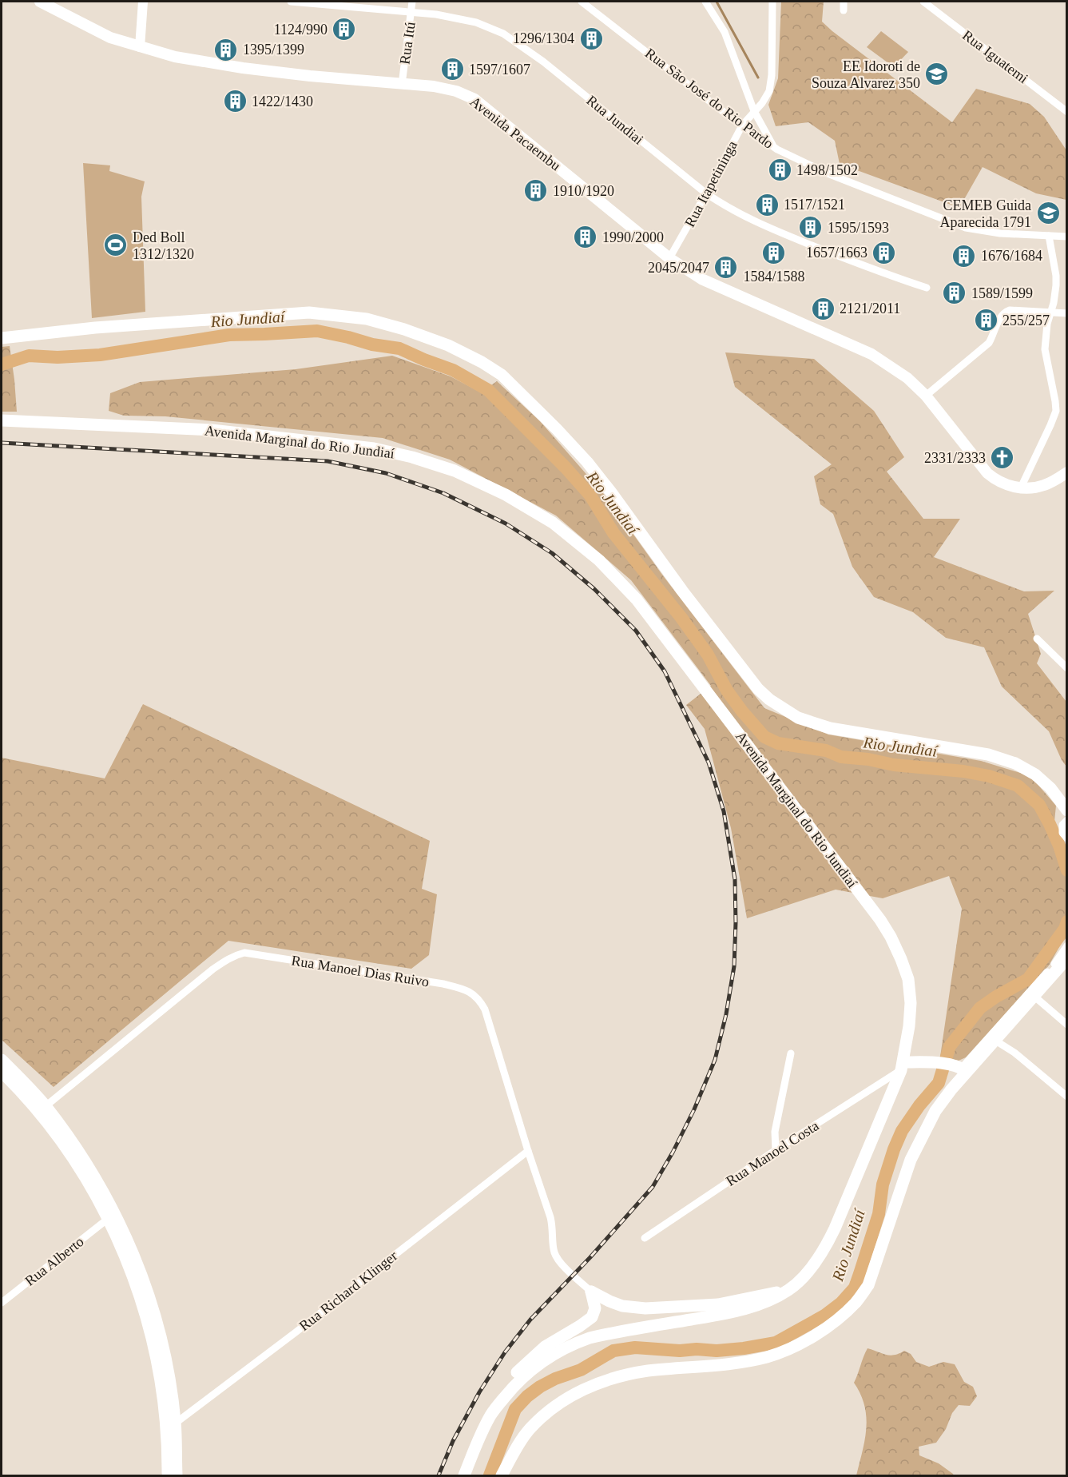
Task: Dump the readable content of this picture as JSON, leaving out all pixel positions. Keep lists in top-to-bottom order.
{
  "streets": {
    "main road": ["Avenida Pacaembu", "Avenida Marginal do Rio Jundiaí"],
    "street": [
      "Rua Itú",
      "Rua Iguatemi",
      "Rua São José do Rio Pardo",
      "Rua Jundiai",
      "Rua Itapetininga",
      "Rua Manoel Dias Ruivo",
      "Rua Manoel Costa",
      "Rua Alberto",
      "Rua Richard Klinger"
    ]
  },
  "crossings": [
    ["Rua Itú", "Rua Jundiai"],
    ["Rua Itú", "Avenida Pacaembu"],
    ["Rua São José do Rio Pardo", "Rua Itapetininga"],
    ["Rua Jundiai", "Rua Itapetininga"],
    ["Avenida Pacaembu", "Rua Itapetininga"],
    ["Avenida Marginal do Rio Jundiaí", "Rua Manoel Costa"],
    ["Rua Manoel Dias Ruivo", "Rua Richard Klinger"]
  ],
  "water": ["Rio Jundiaí"],
  "places": {
    "building": [
      "1124/990",
      "1296/1304",
      "1395/1399",
      "1597/1607",
      "1422/1430",
      "1498/1502",
      "1910/1920",
      "1517/1521",
      "1595/1593",
      "1990/2000",
      "1657/1663",
      "1584/1588",
      "1676/1684",
      "2045/2047",
      "1589/1599",
      "2121/2011",
      "255/257"
    ],
    "school or university": ["EE Idoroti de Souza Alvarez 350", "CEMEB Guida Aparecida 1791"],
    "sports": ["Ded Boll 1312/1320"],
    "church": ["2331/2333"]
  }
}
